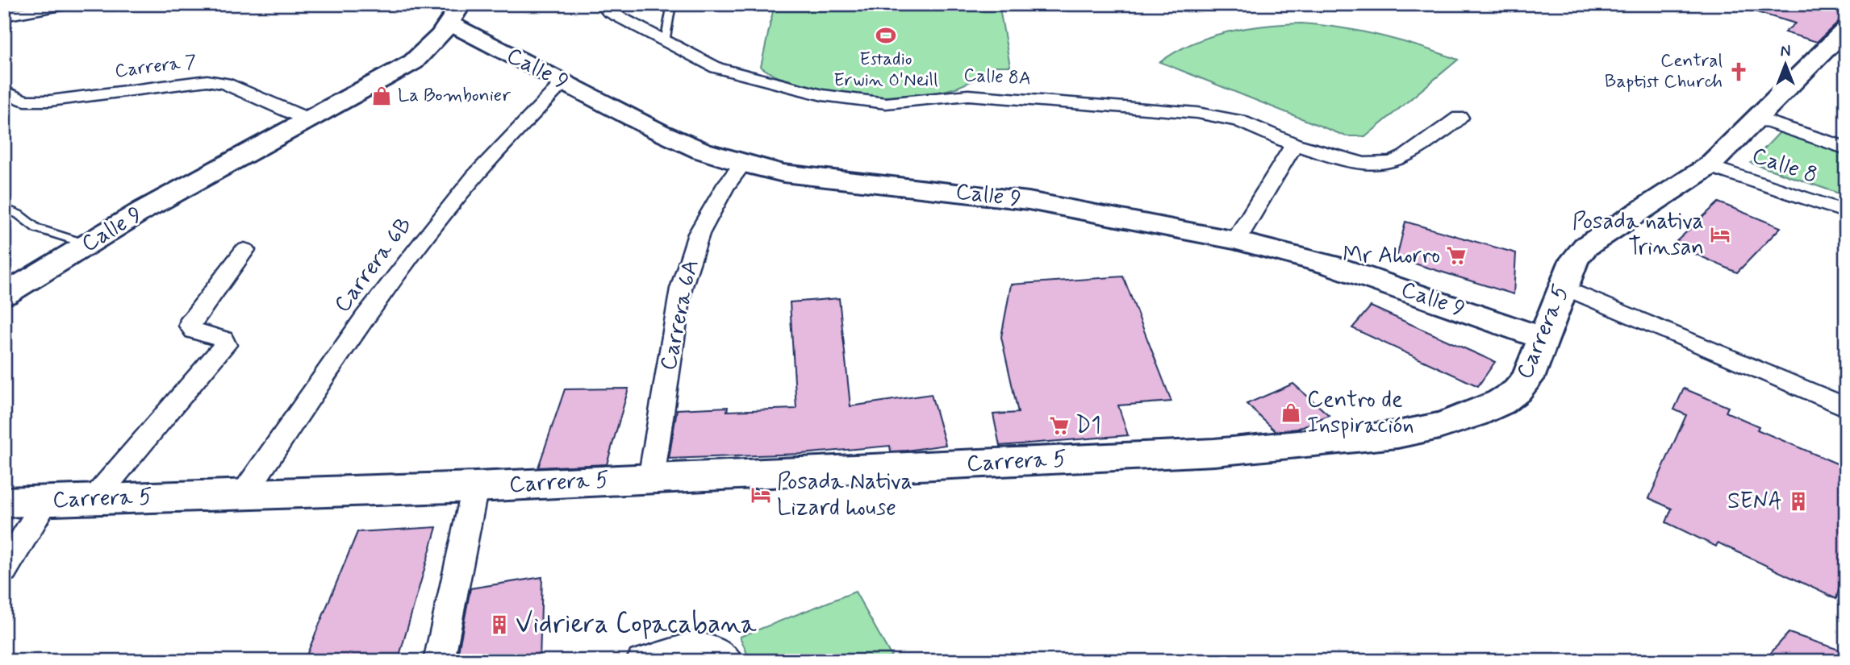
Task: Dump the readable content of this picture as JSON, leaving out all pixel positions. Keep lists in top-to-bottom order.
{
  "streets": {
    "street": [
      "Carrera 7",
      "Calle 9",
      "Calle 8A",
      "Calle 8",
      "Carrera 6B",
      "Carrera 6A",
      "Carrera 5"
    ]
  },
  "crossings": [
    ["Carrera 7", "Calle 9"],
    ["Calle 9", "Carrera 6B"],
    ["Calle 9", "Carrera 6A"],
    ["Calle 9", "Carrera 5"],
    ["Calle 8", "Carrera 5"],
    ["Carrera 6B", "Carrera 5"],
    ["Carrera 6A", "Carrera 5"]
  ],
  "places": {
    "sports": ["Estadio Erwin O'Neill"],
    "church": ["Central Baptist Church"],
    "shop": ["La Bombonier", "Centro de Inspiración"],
    "hotel": ["Posada nativa Trinsan", "Posada Nativa Lizard house"],
    "supermarket": ["Mr Ahorro", "D1"],
    "building": ["SENA", "Vidriera Copacabana"]
  },
  "north": "top"
}
